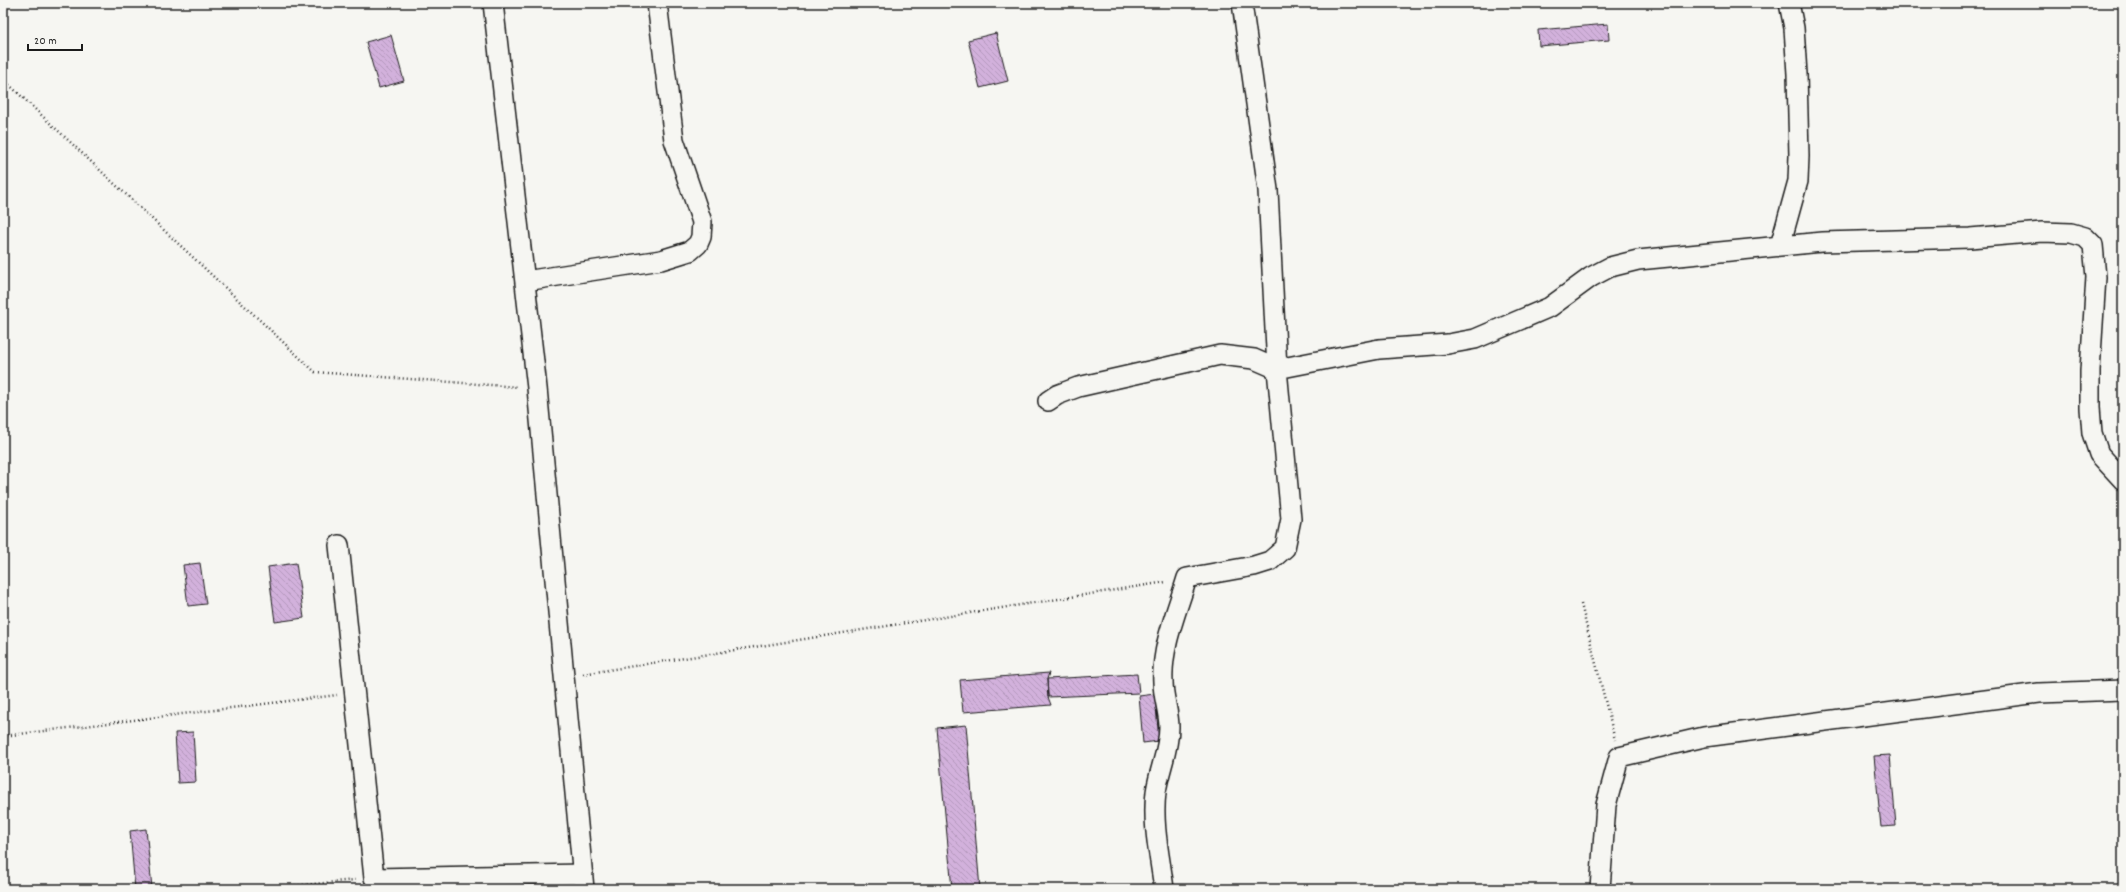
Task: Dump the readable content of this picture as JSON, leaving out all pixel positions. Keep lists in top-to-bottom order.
{
  "scale_bar": "20 m"
}
